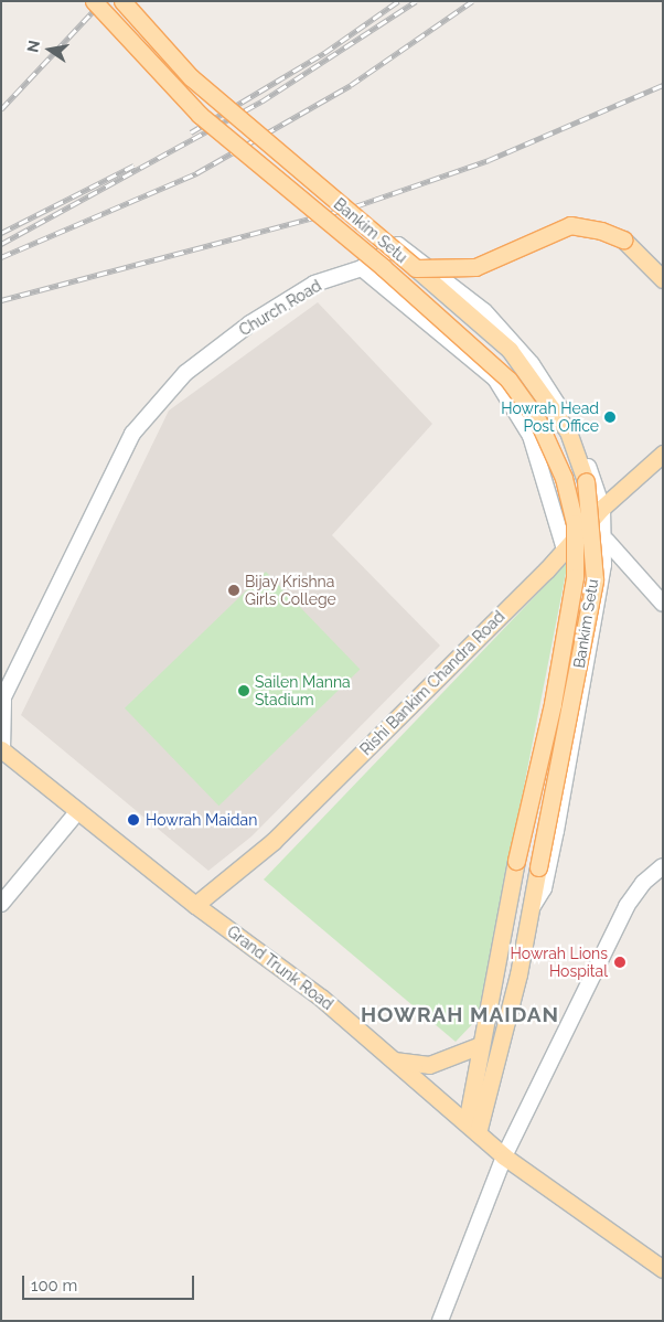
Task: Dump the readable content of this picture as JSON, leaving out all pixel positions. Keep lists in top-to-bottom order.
{
  "streets": {
    "main road": ["Bankim Setu", "Rishi Bankim Chandra Road", "Grand Trunk Road"],
    "street": ["Church Road"]
  },
  "crossings": [
    ["Bankim Setu", "Grand Trunk Road"],
    ["Church Road", "Rishi Bankim Chandra Road"],
    ["Rishi Bankim Chandra Road", "Grand Trunk Road"]
  ],
  "districts": ["HOWRAH MAIDAN"],
  "places": [
    "Howrah Head Post Office",
    "Bijay Krishna Girls College",
    "Sailen Manna Stadium",
    "Howrah Maidan",
    "Howrah Lions Hospital"
  ],
  "scale_bar": "100 m",
  "north": "left"
}
